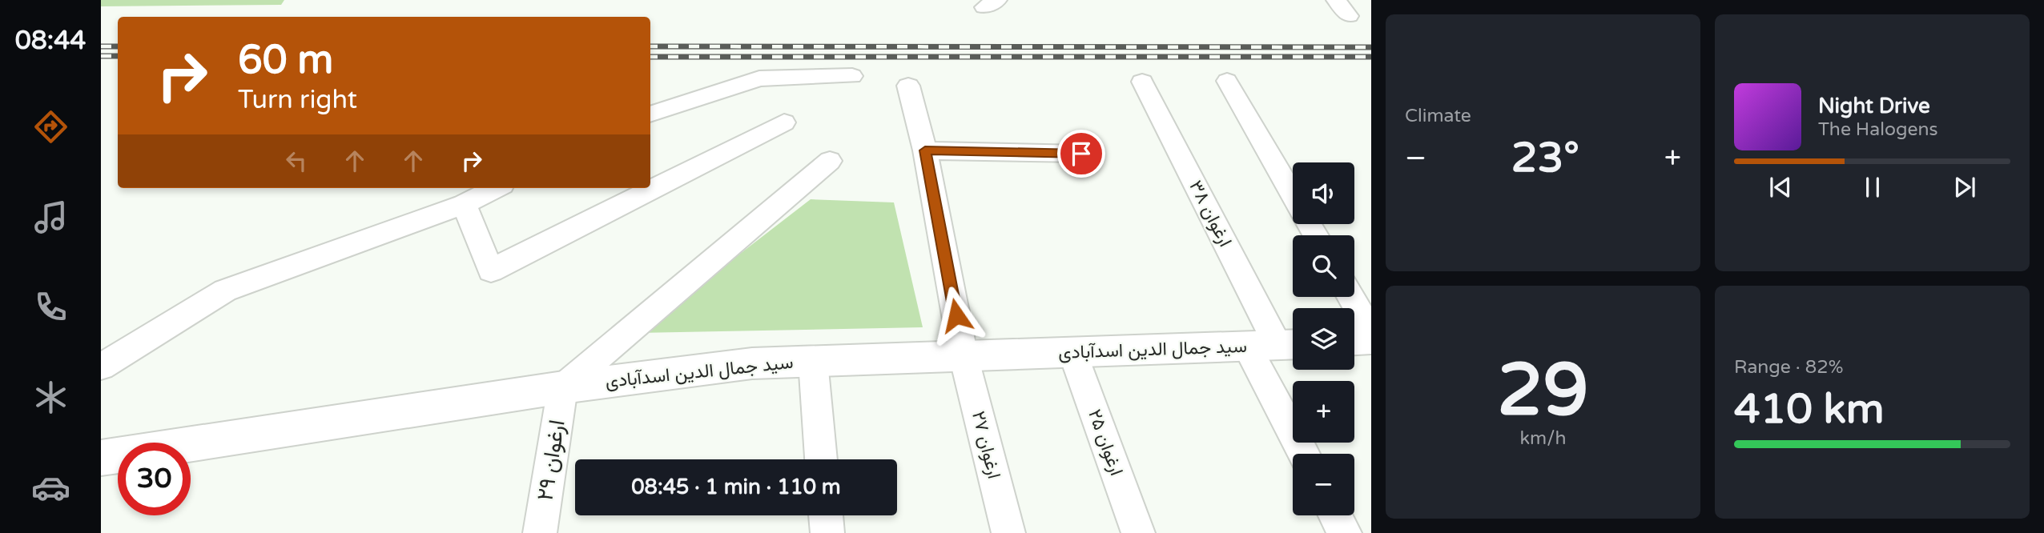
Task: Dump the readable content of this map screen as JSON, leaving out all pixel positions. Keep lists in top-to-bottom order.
{
  "streets": {
    "street": [
      "ارغوان ۳۸",
      "سید جمال الدین اسدآبادی",
      "ارغوان ۲۵",
      "ارغوان ۲۷",
      "ارغوان ۲۹"
    ]
  },
  "crossings": [
    ["ارغوان ۳۸", "سید جمال الدین اسدآبادی"],
    ["سید جمال الدین اسدآبادی", "ارغوان ۲۵"],
    ["سید جمال الدین اسدآبادی", "ارغوان ۲۷"],
    ["سید جمال الدین اسدآبادی", "ارغوان ۲۹"]
  ],
  "page": {
    "tabs": "08:44",
    "tile": [
      "Climate",
      ["29", "km/h"],
      ["Range · 82%", "410 km"]
    ],
    "turn": ["60 m", "Turn right"],
    "song": ["Night Drive", "The Halogens"],
    "heat": ["−", "23°", "+"],
    "map_buttons": ["+", "−"],
    "limit": "30",
    "trip": "08:45 · 1 min · 110 m"
  }
}
